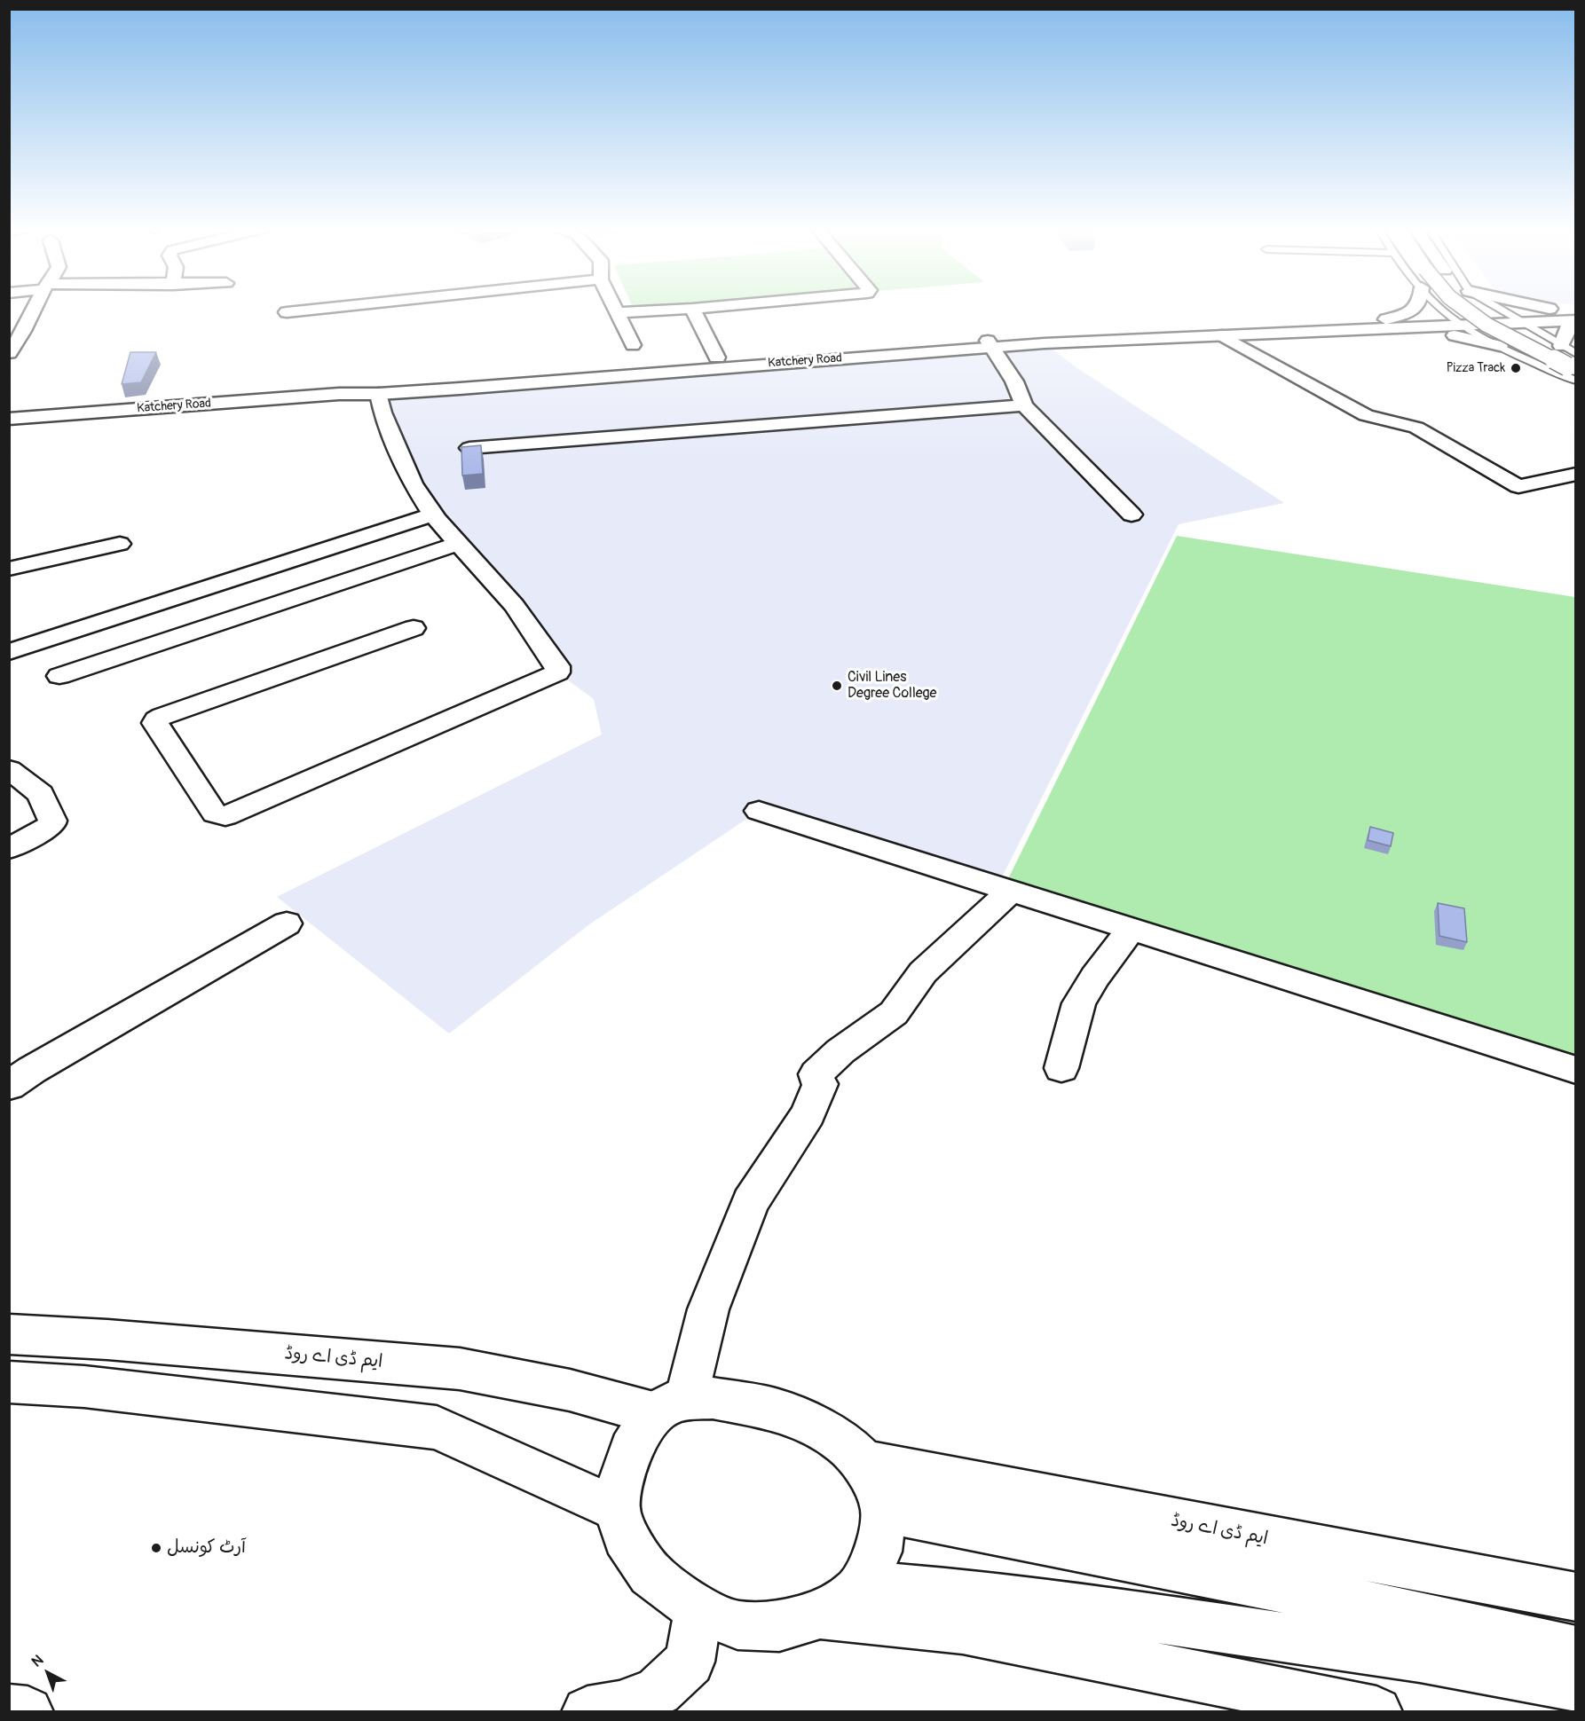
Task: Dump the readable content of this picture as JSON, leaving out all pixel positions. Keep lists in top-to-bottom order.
{
  "streets": {
    "street": ["Katchery Road", "ایم ڈی اے روڈ"]
  },
  "places": ["Pizza Track", "Civil Lines Degree College", "آرٹ کونسل"],
  "north": "top left"
}
